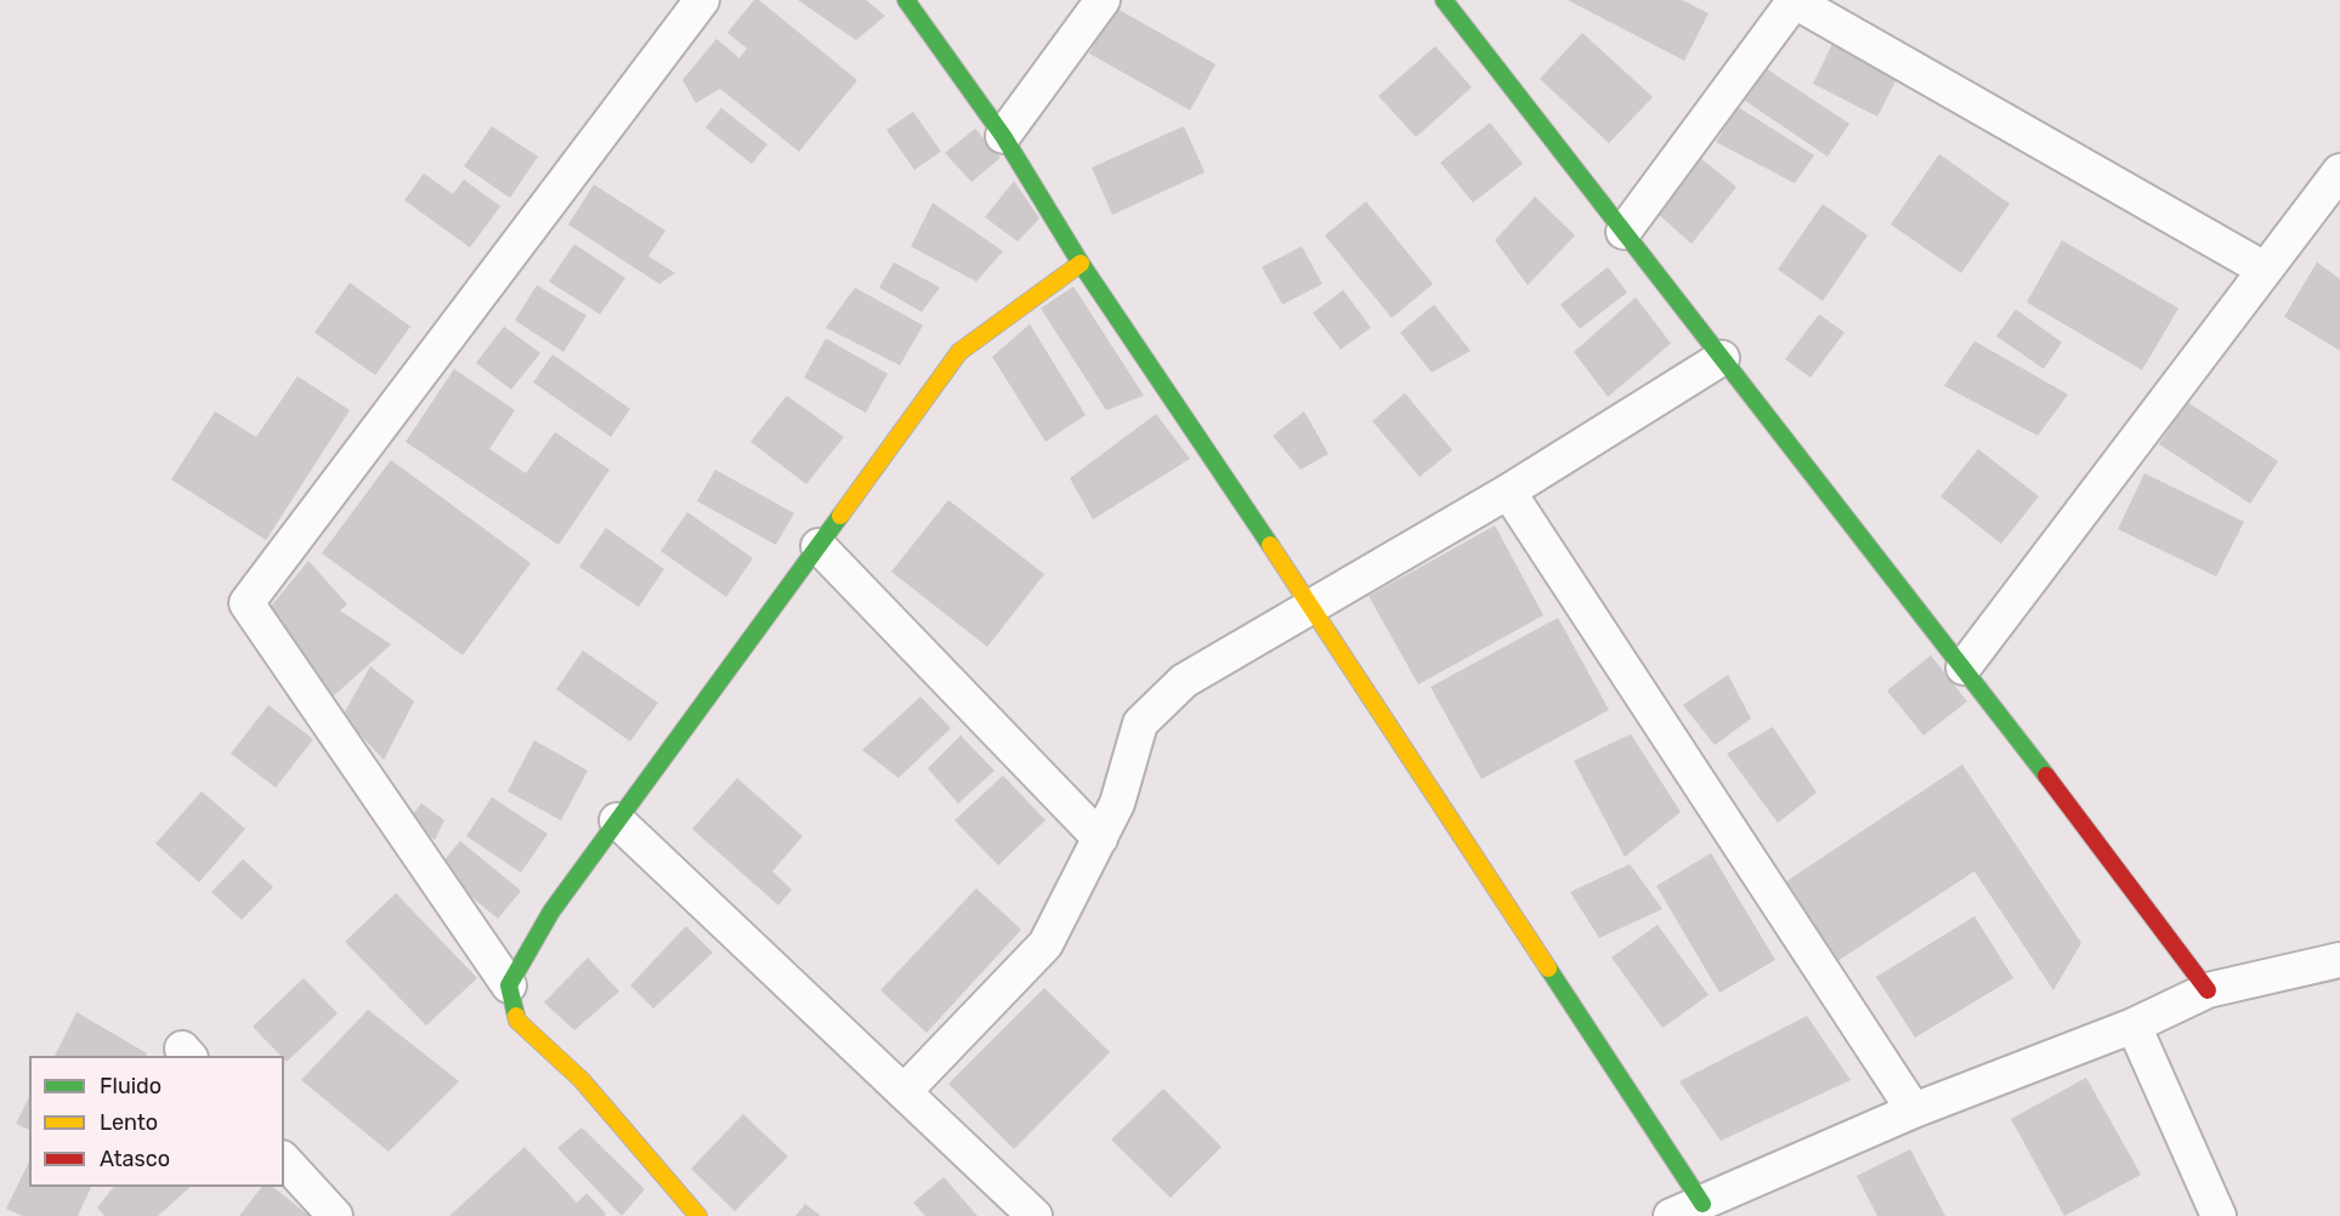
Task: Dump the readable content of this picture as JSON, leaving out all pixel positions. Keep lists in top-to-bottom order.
{
  "legend": ["Fluido", "Lento", "Atasco"]
}
